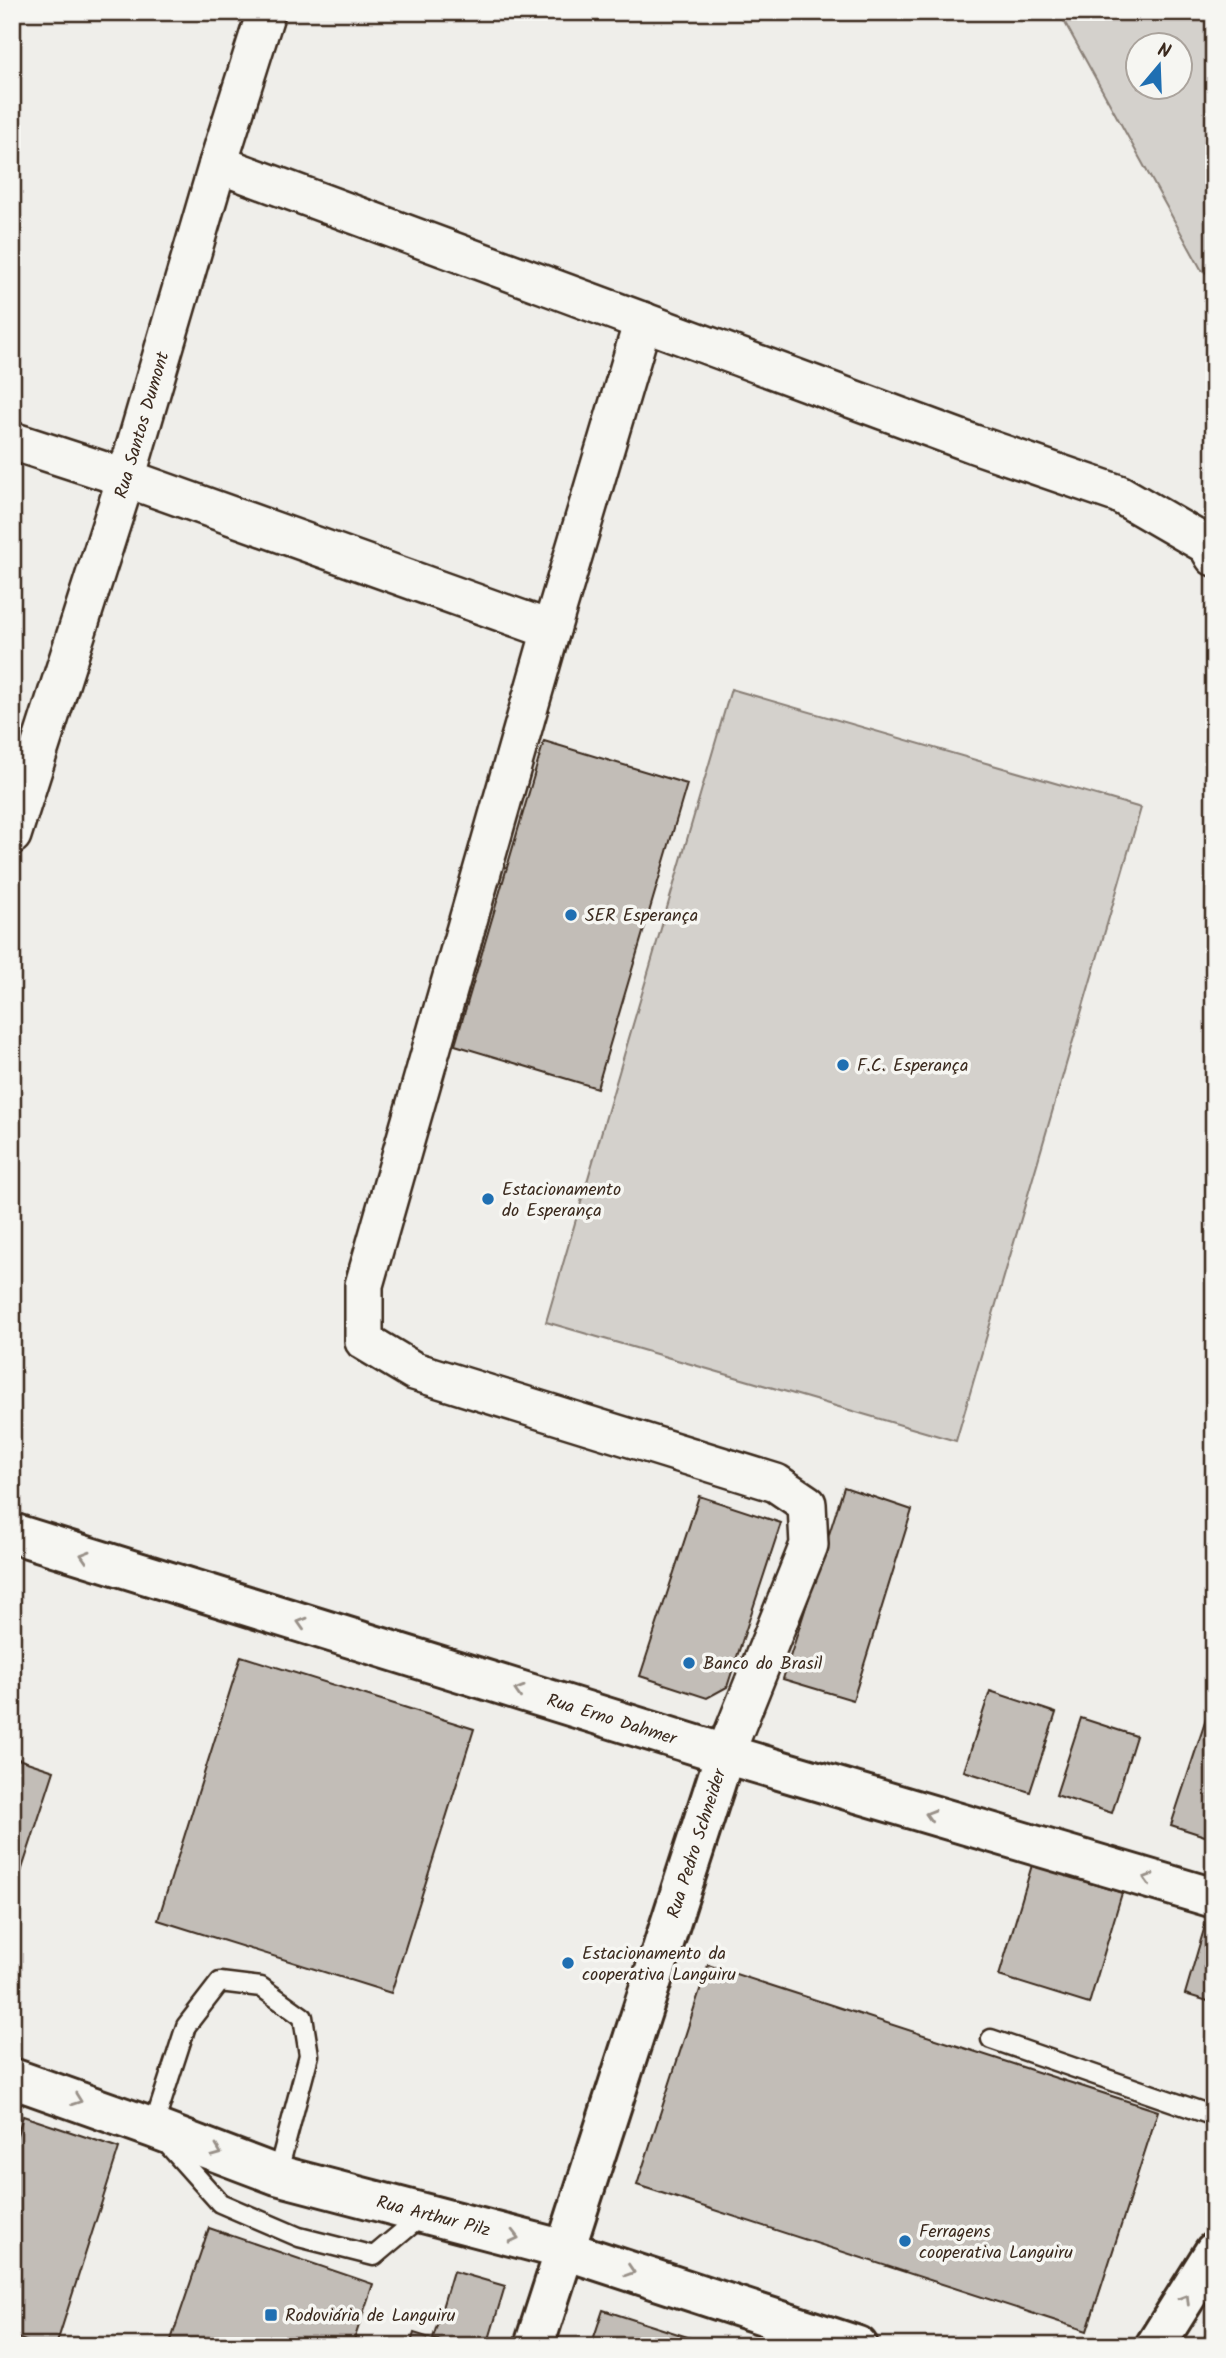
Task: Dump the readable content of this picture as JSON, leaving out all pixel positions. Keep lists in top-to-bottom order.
{
  "streets": {
    "main road": ["Rua Erno Dahmer", "Rua Pedro Schneider", "Rua Arthur Pilz"],
    "street": ["Rua Santos Dumont"]
  },
  "crossings": [
    ["Rua Erno Dahmer", "Rua Pedro Schneider"],
    ["Rua Pedro Schneider", "Rua Arthur Pilz"]
  ],
  "one_way": ["Rua Erno Dahmer", "Rua Arthur Pilz"],
  "places": {
    "other": [
      "SER Esperança",
      "F.C. Esperança",
      "Estacionamento do Esperança",
      "Banco do Brasil",
      "Estacionamento da cooperativa Languiru",
      "Ferragens cooperativa Languiru"
    ],
    "transit": ["Rodoviária de Languiru"]
  },
  "north": "top"
}
